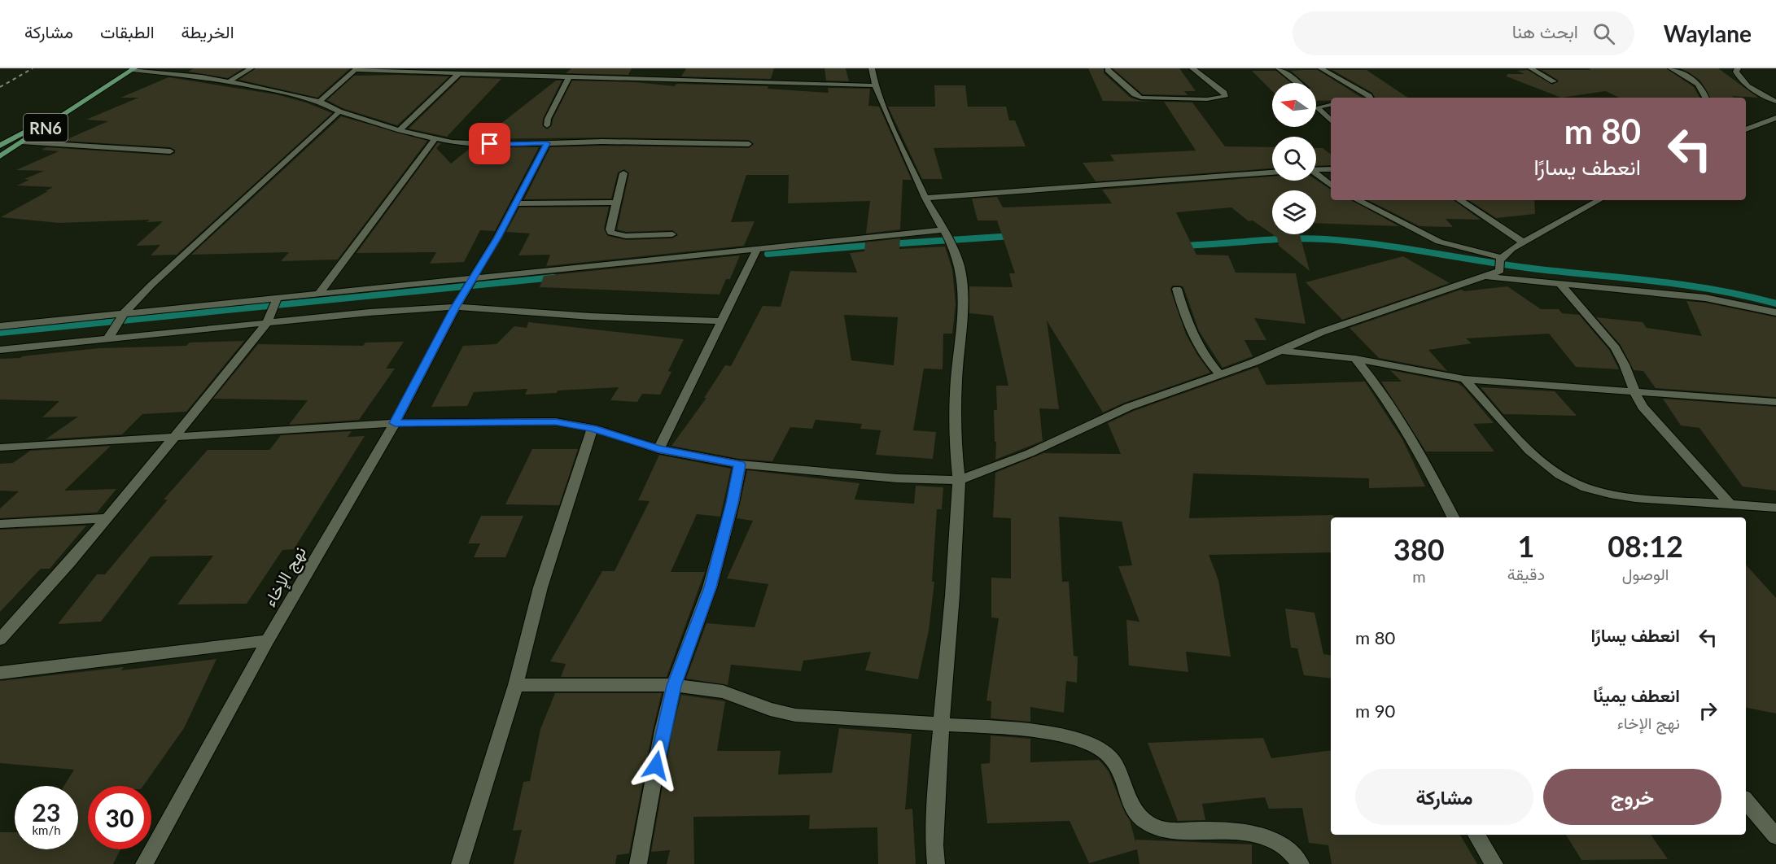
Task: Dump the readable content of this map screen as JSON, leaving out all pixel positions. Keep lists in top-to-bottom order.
{
  "streets": {
    "main road": ["RN6"],
    "street": ["نهج الإخاء"]
  },
  "north": "left",
  "page": {
    "header": "Waylane",
    "search": "ابحث هنا",
    "nav": ["الخريطة", "الطبقات", "مشاركة"],
    "turn": ["80 m", "انعطف يسارًا"],
    "eta": [
      "08:12",
      "الوصول",
      "1",
      "دقيقة",
      "380",
      "m"
    ],
    "list": [
      {
        "name": "انعطف يسارًا",
        "value": "80 m"
      },
      {
        "name": "انعطف يمينًا",
        "note": "نهج الإخاء",
        "value": "90 m"
      }
    ],
    "buttons": ["خروج", "مشاركة"],
    "speed": "23 km/h",
    "limit": "30"
  }
}
